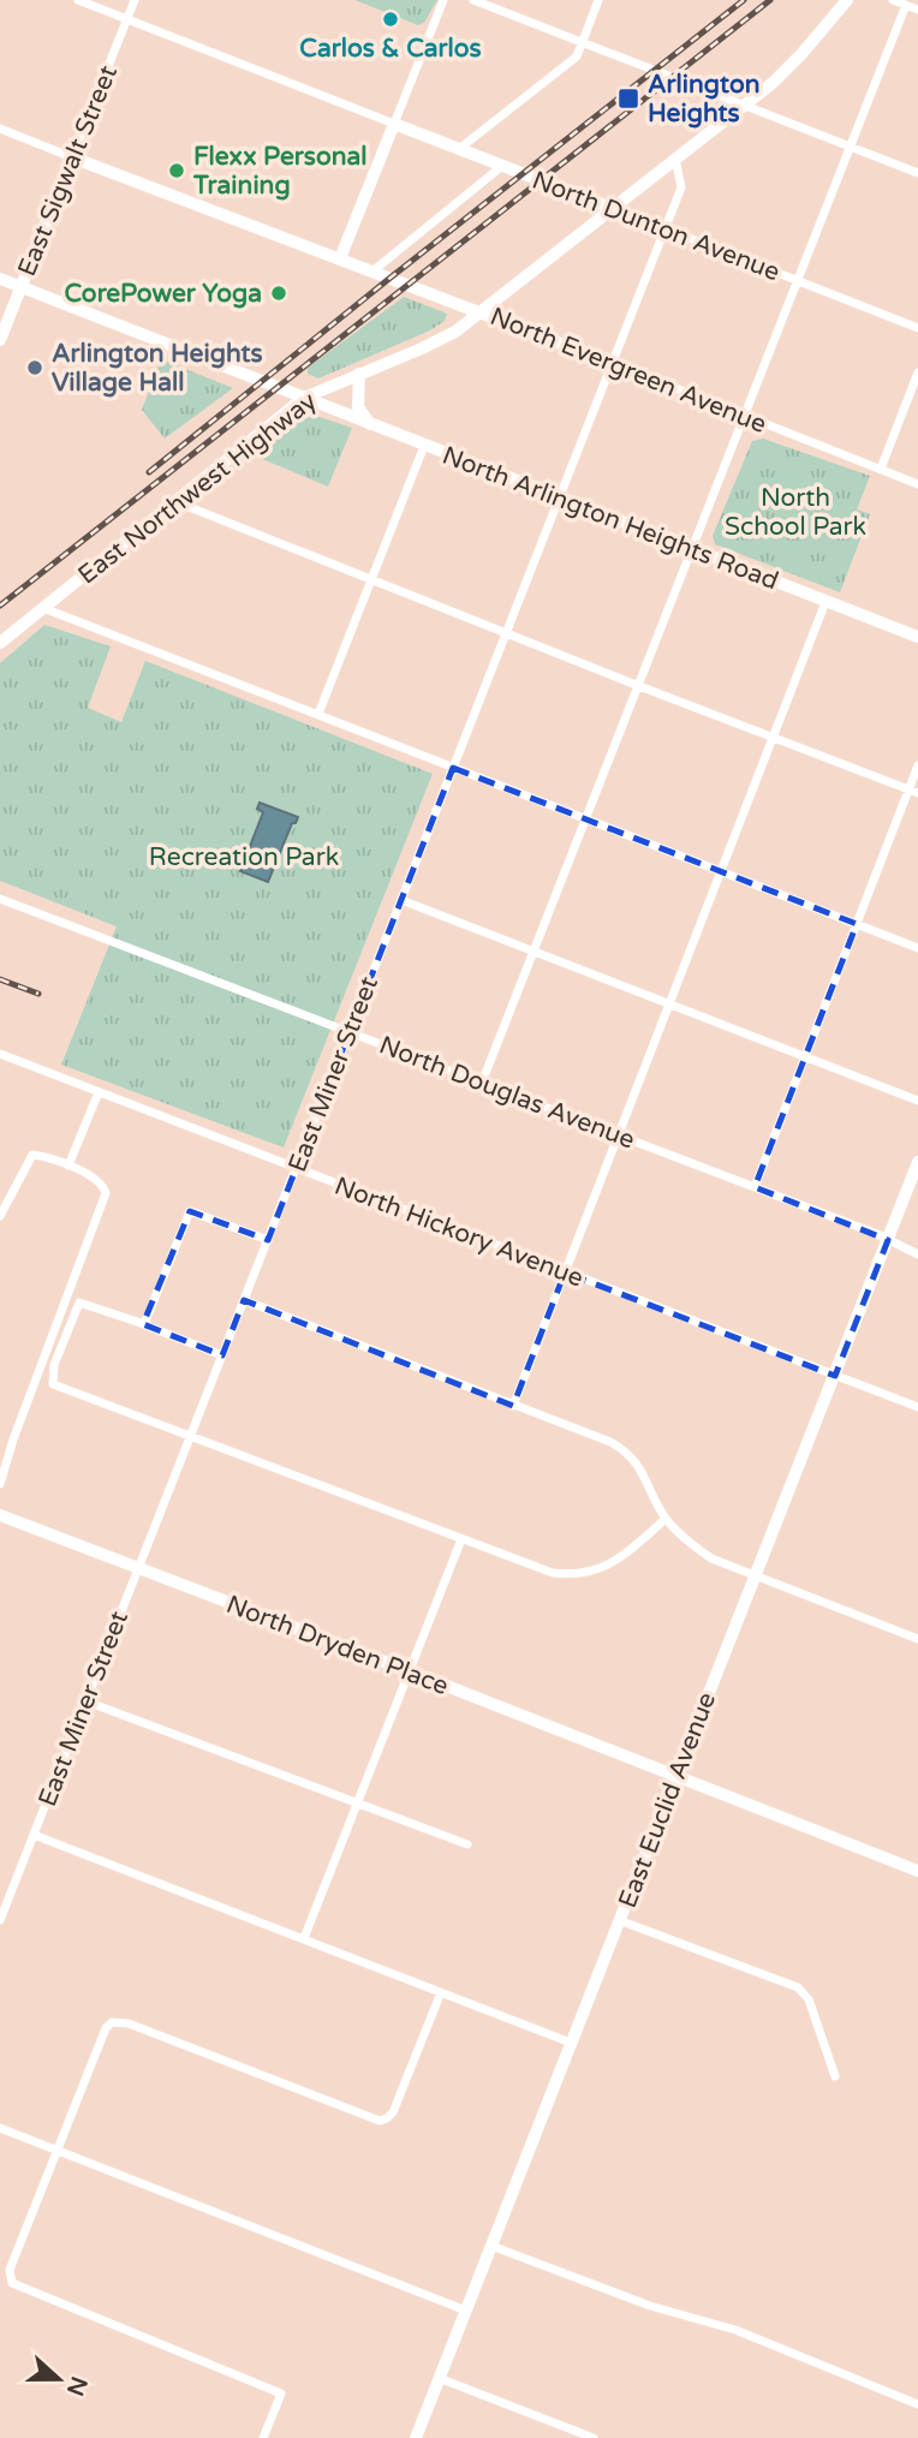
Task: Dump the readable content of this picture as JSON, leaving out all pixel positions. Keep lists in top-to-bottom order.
{
  "streets": {
    "main road": ["East Northwest Highway"],
    "street": [
      "East Sigwalt Street",
      "North Dunton Avenue",
      "North Evergreen Avenue",
      "North Arlington Heights Road",
      "East Miner Street",
      "North Douglas Avenue",
      "North Hickory Avenue",
      "North Dryden Place",
      "East Euclid Avenue"
    ]
  },
  "crossings": [
    ["East Sigwalt Street", "North Evergreen Avenue"],
    ["East Sigwalt Street", "North Arlington Heights Road"],
    ["North Dunton Avenue", "East Northwest Highway"],
    ["North Dunton Avenue", "East Miner Street"],
    ["North Evergreen Avenue", "East Northwest Highway"],
    ["North Evergreen Avenue", "East Miner Street"],
    ["East Northwest Highway", "North Arlington Heights Road"],
    ["East Northwest Highway", "East Miner Street"],
    ["North Arlington Heights Road", "East Miner Street"],
    ["East Miner Street", "North Douglas Avenue"],
    ["East Miner Street", "North Hickory Avenue"],
    ["East Miner Street", "North Dryden Place"],
    ["North Douglas Avenue", "East Euclid Avenue"],
    ["North Hickory Avenue", "East Euclid Avenue"],
    ["North Dryden Place", "East Euclid Avenue"]
  ],
  "parks": ["North School Park", "Recreation Park"],
  "places": {
    "other": [
      "Carlos & Carlos",
      "Flexx Personal Training",
      "CorePower Yoga",
      "Arlington Heights Village Hall"
    ],
    "transit": ["Arlington Heights"]
  },
  "north": "right"
}
